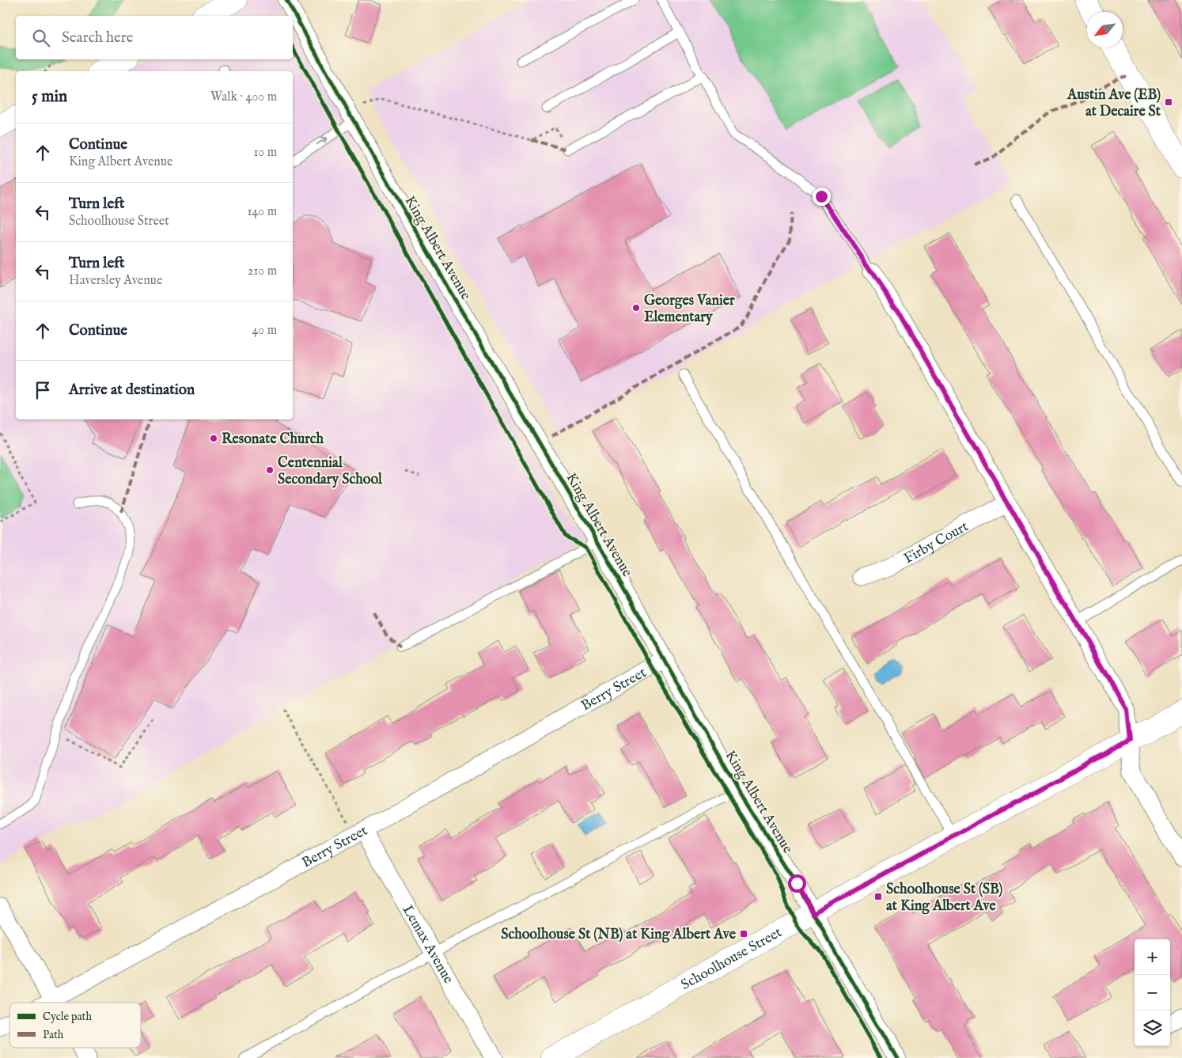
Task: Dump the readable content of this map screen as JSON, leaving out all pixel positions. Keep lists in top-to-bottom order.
{
  "streets": {
    "street": [
      "King Albert Avenue",
      "Firby Court",
      "Berry Street",
      "Lemax Avenue",
      "Schoolhouse Street"
    ]
  },
  "crossings": [
    ["King Albert Avenue", "Berry Street"],
    ["King Albert Avenue", "Schoolhouse Street"],
    ["Berry Street", "Lemax Avenue"]
  ],
  "places": {
    "transit": ["Austin Ave (EB) at Decaire St", "Schoolhouse St (SB) at King Albert Ave", "Schoolhouse St (NB) at King Albert Ave"],
    "other": ["Georges Vanier Elementary", "Resonate Church", "Centennial Secondary School"]
  },
  "legend": ["Cycle path", "Path"],
  "north": "bottom left",
  "page": {
    "search": "Search here",
    "heading": ["5 min", "Walk · 400 m"],
    "list": [
      ["Continue", "King Albert Avenue", "10 m"],
      ["Turn left", "Schoolhouse Street", "140 m"],
      ["Turn left", "Haversley Avenue", "210 m"],
      ["Continue", "40 m"],
      "Arrive at destination"
    ],
    "map_buttons": ["+", "−"]
  }
}
